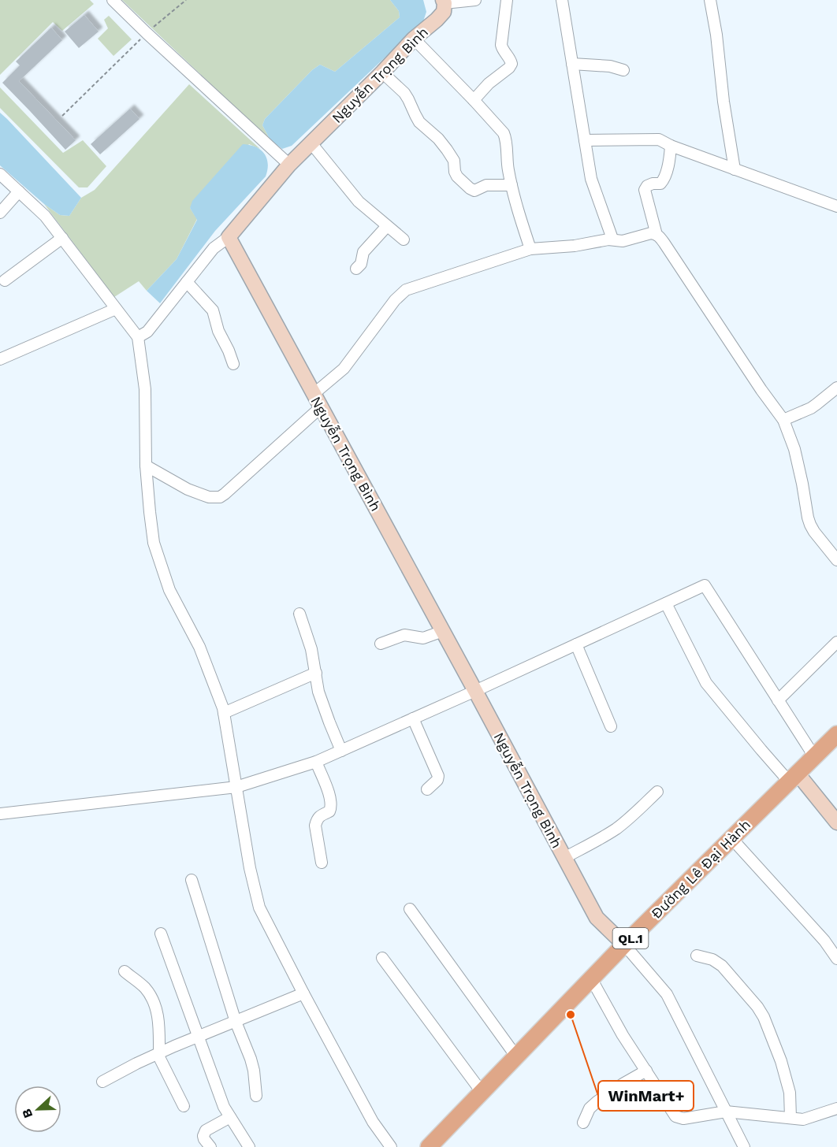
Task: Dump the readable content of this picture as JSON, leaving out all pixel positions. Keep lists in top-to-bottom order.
{
  "streets": {
    "main road": ["Đường Lê Đại Hành", "QL.1"],
    "street": ["Nguyễn Trọng Bình"]
  },
  "crossings": [
    ["Nguyễn Trọng Bình", "Đường Lê Đại Hành"]
  ],
  "places": ["WinMart+"],
  "north": "left"
}
